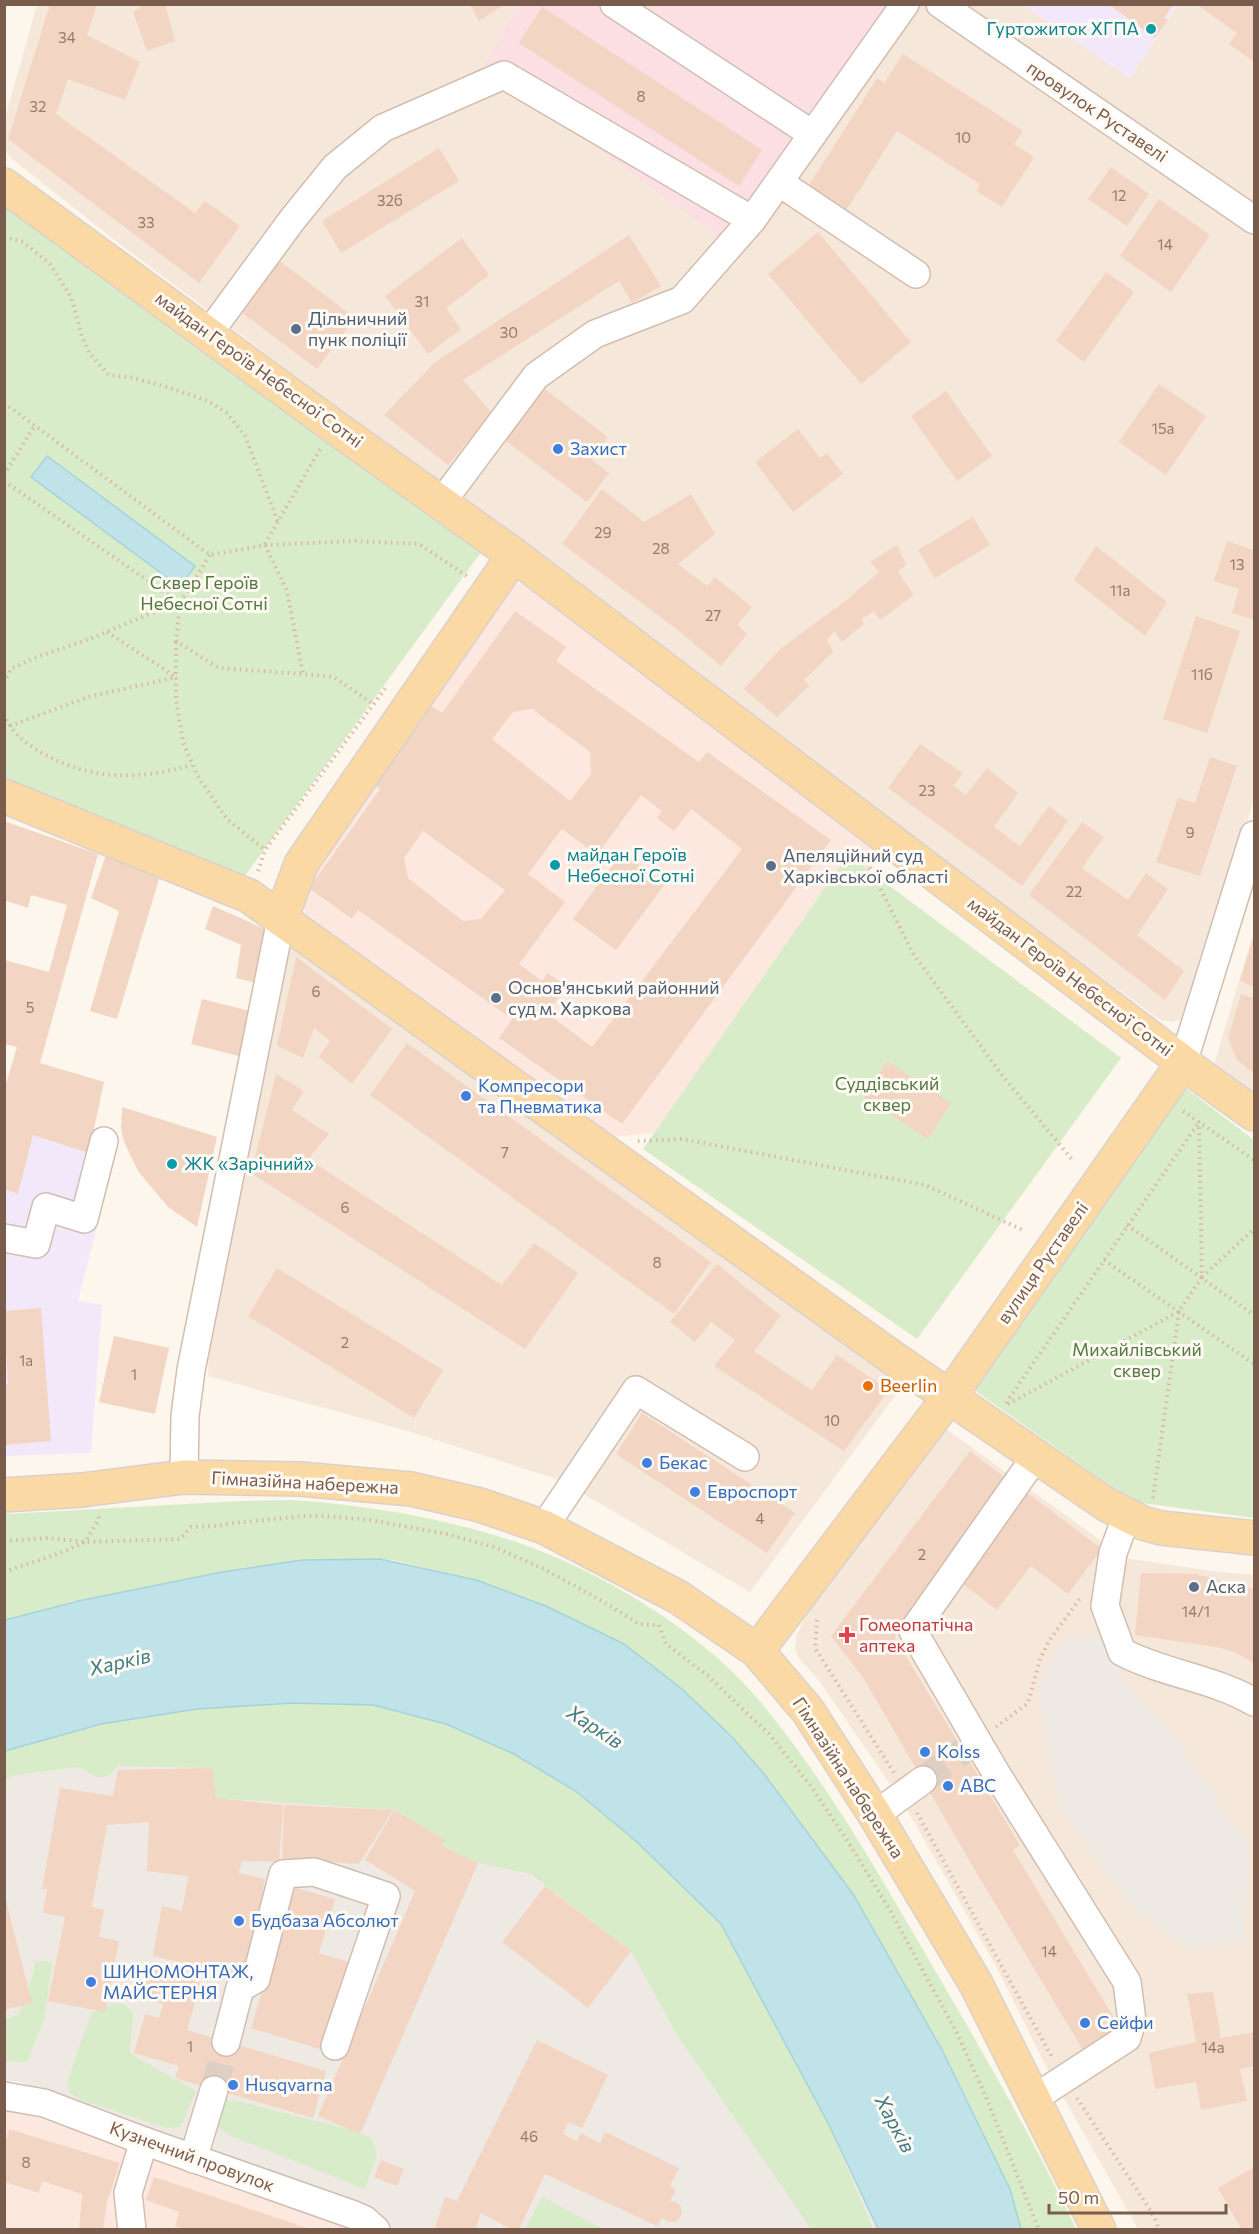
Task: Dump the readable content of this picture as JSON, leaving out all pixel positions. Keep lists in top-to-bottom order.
{
  "streets": {
    "main road": ["майдан Героїв Небесної Сотні", "вулиця Руставелі", "Гімназійна набережна"],
    "street": ["провулок Руставелі", "Кузнечний провулок"]
  },
  "crossings": [
    ["майдан Героїв Небесної Сотні", "вулиця Руставелі"],
    ["вулиця Руставелі", "Гімназійна набережна"]
  ],
  "water": ["Харків"],
  "parks": ["Сквер Героїв Небесної Сотні", "Суддівський сквер", "Михайлівський сквер"],
  "places": {
    "other": [
      "Гуртожиток ХГПА",
      "Дільничний пунк поліції",
      "Захист",
      "майдан Героїв Небесної Сотні",
      "Апеляційний суд Харківської області",
      "Основ'янський районний суд м. Харкова",
      "Компресори та Пневматика",
      "ЖК «Зарічний»",
      "Beеrlin",
      "Бекас",
      "Евроспорт",
      "Аска",
      "Kolss",
      "ABC",
      "Будбаза Абсолют",
      "ШИНОМОНТАЖ, МАЙСТЕРНЯ",
      "Сейфи",
      "Husqvarna"
    ],
    "health": ["Гомеопатічна аптека"]
  },
  "house_numbers": [
    "34",
    "8",
    "32",
    "10",
    "12",
    "32б",
    "33",
    "14",
    "31",
    "30",
    "15а",
    "29",
    "28",
    "13",
    "11а",
    "27",
    "11б",
    "23",
    "9",
    "22",
    "6",
    "5",
    "7",
    "6",
    "8",
    "2",
    "1а",
    "1",
    "10",
    "4",
    "2",
    "14/1",
    "14",
    "1",
    "14а",
    "46",
    "8"
  ],
  "scale_bar": "50 m"
}
